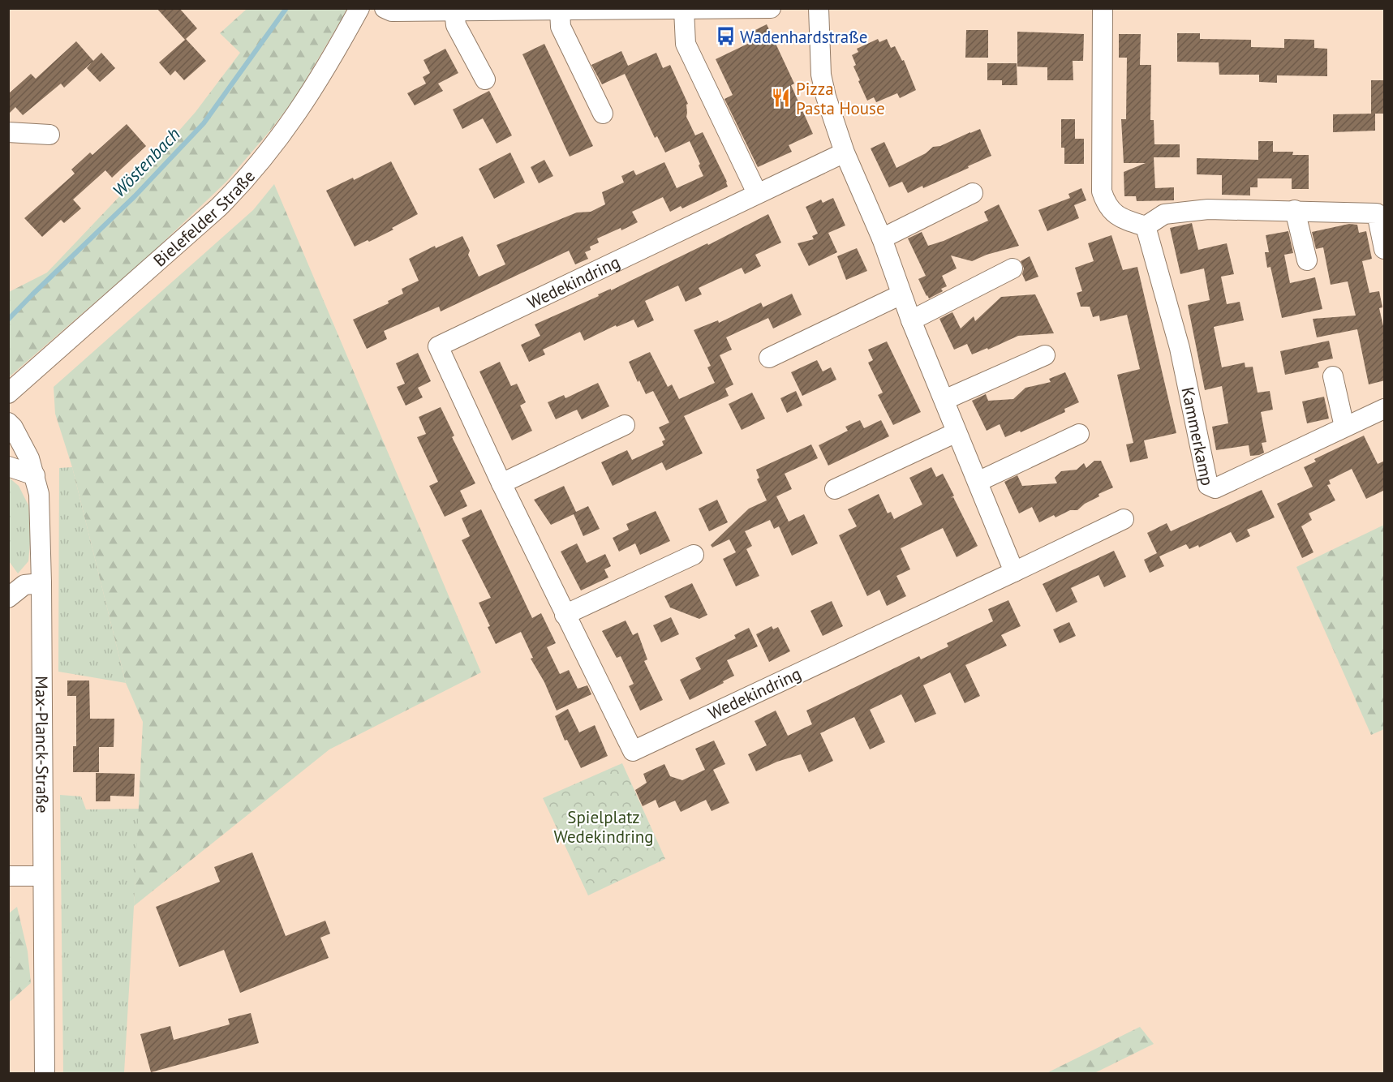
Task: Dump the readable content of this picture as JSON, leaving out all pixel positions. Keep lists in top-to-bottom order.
{
  "streets": {
    "street": [
      "Bielefelder Straße",
      "Wedekindring",
      "Kammerkamp",
      "Max-Planck-Straße"
    ]
  },
  "water": ["Wöstenbach"],
  "parks": ["Spielplatz Wedekindring"],
  "places": {
    "bus stop": ["Wadenhardstraße"],
    "restaurant": ["Pizza Pasta House"]
  }
}
